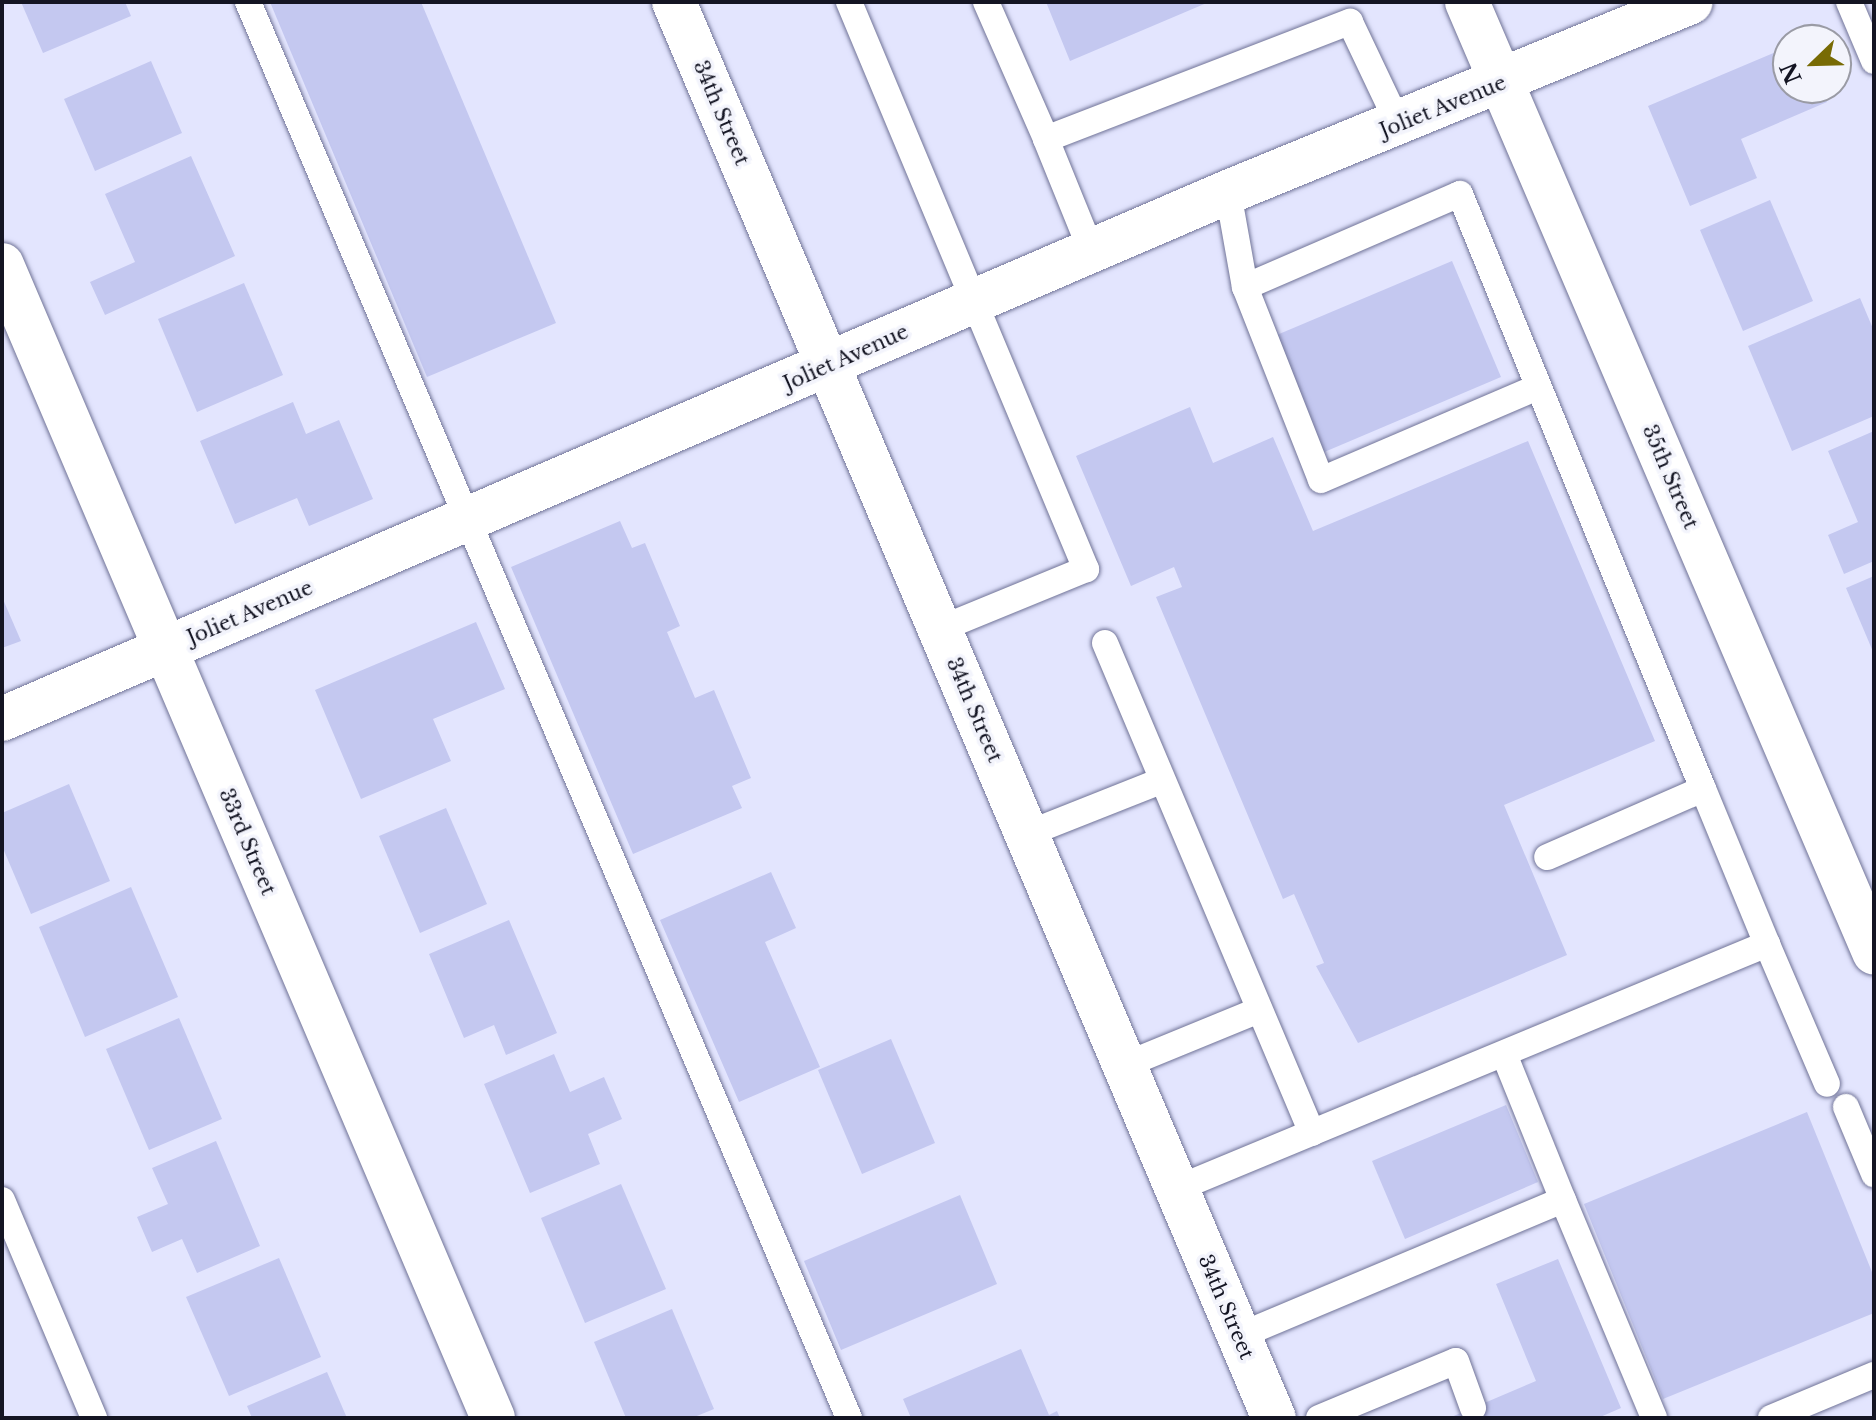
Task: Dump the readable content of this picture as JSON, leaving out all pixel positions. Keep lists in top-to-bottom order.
{
  "streets": {
    "street": [
      "Joliet Avenue",
      "34th Street",
      "35th Street",
      "33rd Street"
    ]
  },
  "crossings": [
    ["Joliet Avenue", "34th Street"],
    ["Joliet Avenue", "35th Street"],
    ["Joliet Avenue", "33rd Street"]
  ],
  "north": "bottom left"
}
